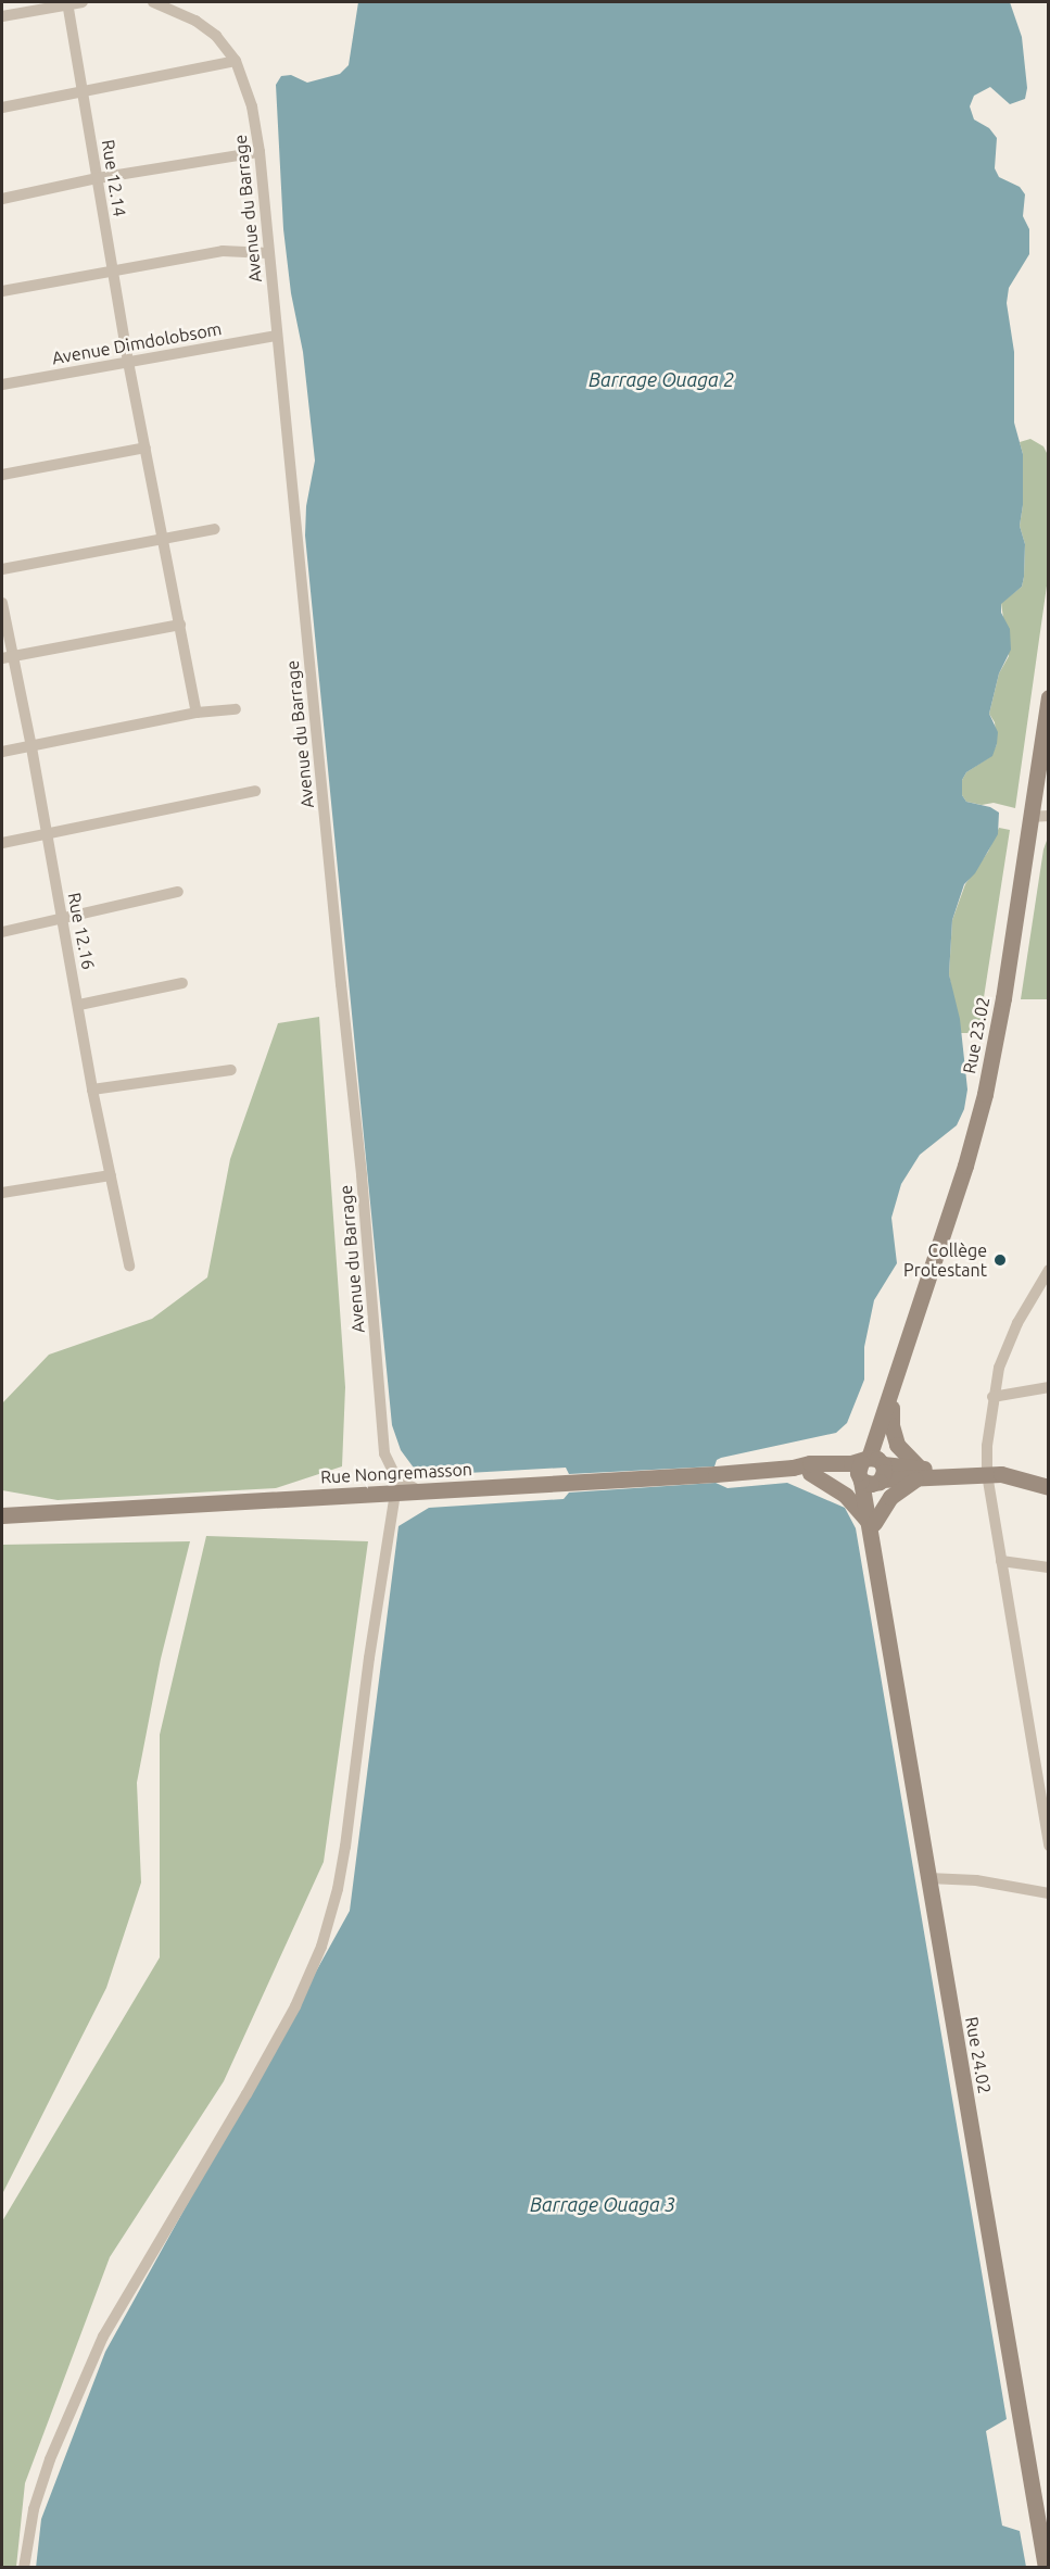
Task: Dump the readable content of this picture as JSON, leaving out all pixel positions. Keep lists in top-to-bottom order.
{
  "streets": {
    "street": [
      "Rue 12.14",
      "Avenue du Barrage",
      "Avenue Dimdolobsom",
      "Rue 12.16",
      "Rue 23.02",
      "Rue Nongremasson",
      "Rue 24.02"
    ]
  },
  "crossings": [
    ["Rue 12.14", "Avenue Dimdolobsom"],
    ["Avenue du Barrage", "Avenue Dimdolobsom"],
    ["Avenue du Barrage", "Rue Nongremasson"],
    ["Rue 23.02", "Rue Nongremasson"],
    ["Rue 23.02", "Rue 24.02"],
    ["Rue Nongremasson", "Rue 24.02"]
  ],
  "water": ["Barrage Ouaga 2", "Barrage Ouaga 3"],
  "places": ["Collège Protestant"]
}
